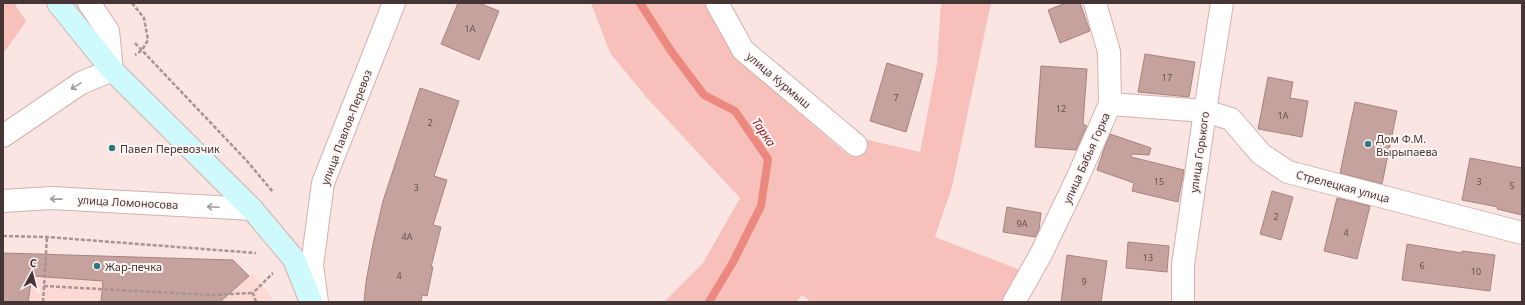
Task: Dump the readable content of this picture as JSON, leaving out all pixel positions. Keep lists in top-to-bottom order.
{
  "streets": {
    "street": [
      "улица Курмыш",
      "улица Павлов-Перевоз",
      "улица Горького",
      "улица Бабья Горка",
      "Стрелецкая улица",
      "улица Ломоносова"
    ]
  },
  "crossings": [
    ["улица Горького", "Стрелецкая улица"],
    ["улица Бабья Горка", "Стрелецкая улица"]
  ],
  "one_way": ["улица Ломоносова"],
  "water": ["Тарка"],
  "places": ["Дом Ф.М. Вырыпаева", "Павел Перевозчик", "Жар-печка"],
  "house_numbers": [
    "1А",
    "17",
    "7",
    "12",
    "1А",
    "2",
    "15",
    "3",
    "5",
    "3",
    "2",
    "9А",
    "4",
    "4А",
    "13",
    "6",
    "10",
    "4",
    "9"
  ],
  "north": "top"
}
